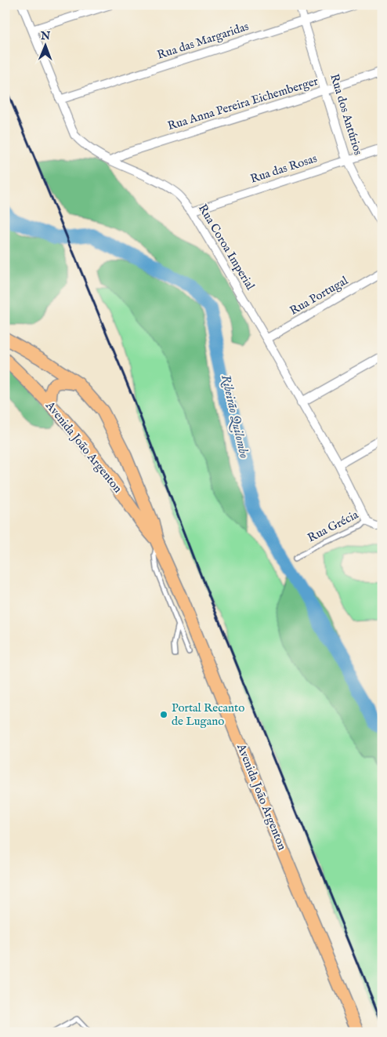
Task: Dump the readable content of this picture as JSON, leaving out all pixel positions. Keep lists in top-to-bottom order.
{
  "streets": {
    "main road": ["Avenida João Argenton"],
    "street": [
      "Rua das Margaridas",
      "Rua Anna Pereira Eichemberger",
      "Rua dos Antúrios",
      "Rua das Rosas",
      "Rua Coroa Imperial",
      "Rua Portugal",
      "Rua Grécia"
    ]
  },
  "crossings": [
    ["Rua das Margaridas", "Rua dos Antúrios"],
    ["Rua das Margaridas", "Rua Coroa Imperial"],
    ["Rua Anna Pereira Eichemberger", "Rua dos Antúrios"],
    ["Rua Anna Pereira Eichemberger", "Rua Coroa Imperial"],
    ["Rua dos Antúrios", "Rua das Rosas"],
    ["Rua das Rosas", "Rua Coroa Imperial"],
    ["Rua Coroa Imperial", "Rua Portugal"],
    ["Rua Coroa Imperial", "Rua Grécia"]
  ],
  "water": ["Ribeirão Quilombo"],
  "places": ["Portal Recanto de Lugano"],
  "north": "top"
}
